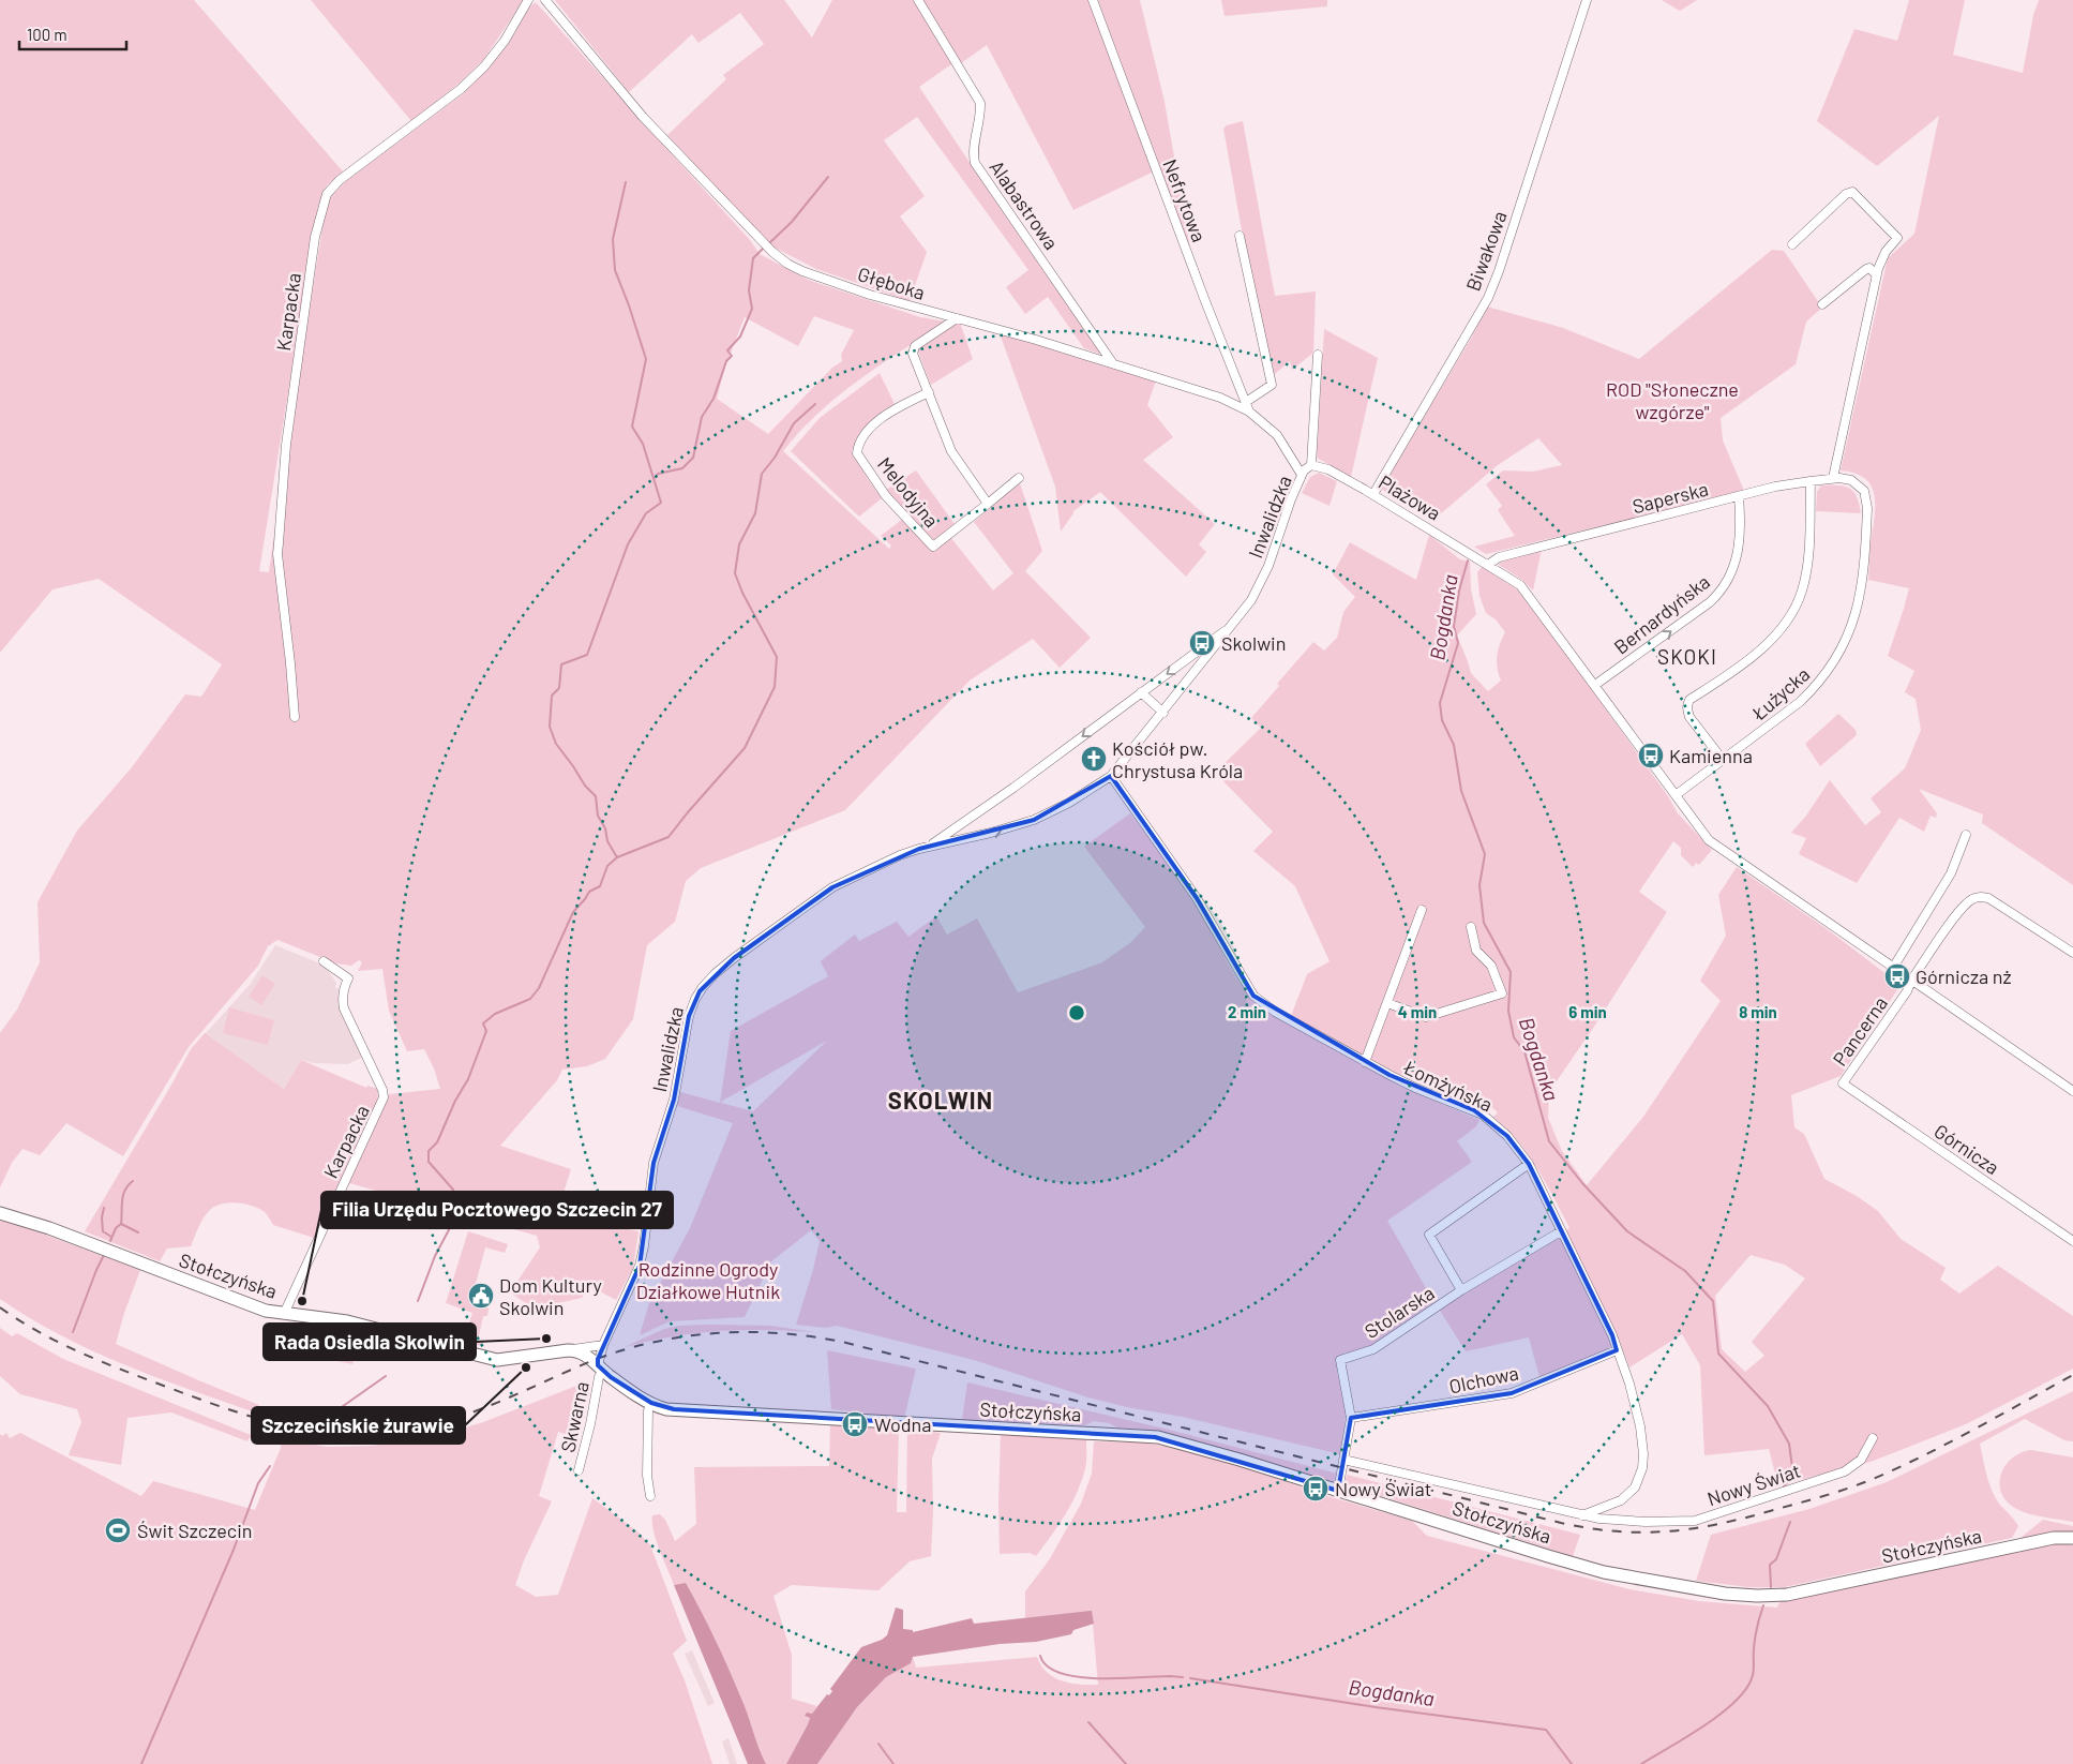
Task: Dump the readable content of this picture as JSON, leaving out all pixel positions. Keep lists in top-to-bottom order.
{
  "streets": {
    "street": [
      "Nefrytowa",
      "Alabastrowa",
      "Biwakowa",
      "Głęboka",
      "Karpacka",
      "Melodyjna",
      "Plażowa",
      "Saperska",
      "Inwalidzka",
      "Bernardyńska",
      "Łużycka",
      "Pancerna",
      "Łomżyńska",
      "Górnicza",
      "Stołczyńska",
      "Stolarska",
      "Olchowa",
      "Skwarna",
      "Nowy Świat"
    ]
  },
  "crossings": [
    ["Nefrytowa", "Głęboka"],
    ["Alabastrowa", "Głęboka"],
    ["Biwakowa", "Plażowa"],
    ["Głęboka", "Inwalidzka"],
    ["Karpacka", "Stołczyńska"],
    ["Plażowa", "Saperska"],
    ["Plażowa", "Inwalidzka"],
    ["Saperska", "Bernardyńska"],
    ["Saperska", "Łużycka"],
    ["Inwalidzka", "Łomżyńska"],
    ["Inwalidzka", "Stołczyńska"],
    ["Inwalidzka", "Skwarna"],
    ["Pancerna", "Górnicza"],
    ["Łomżyńska", "Stolarska"],
    ["Łomżyńska", "Olchowa"],
    ["Łomżyńska", "Nowy Świat"],
    ["Stołczyńska", "Stolarska"],
    ["Stołczyńska", "Skwarna"],
    ["Stolarska", "Olchowa"],
    ["Stolarska", "Nowy Świat"]
  ],
  "one_way": ["Bernardyńska"],
  "districts": ["SKOKI", "SKOLWIN"],
  "water": ["Bogdanka"],
  "parks": ["ROD \"Słoneczne wzgórze\"", "Rodzinne Ogrody Działkowe Hutnik"],
  "places": {
    "bus stop": [
      "Skolwin",
      "Kamienna",
      "Górnicza nż",
      "Wodna",
      "Nowy Świat"
    ],
    "church": ["Kościół pw. Chrystusa Króla"],
    "public building": ["Dom Kultury Skolwin"],
    "other": ["Filia Urzędu Pocztowego Szczecin 27", "Rada Osiedla Skolwin", "Szczecińskie żurawie"],
    "sports": ["Świt Szczecin"]
  },
  "scale_bar": "100 m",
  "rings": [
    "2 min",
    "4 min",
    "6 min",
    "8 min"
  ]
}
